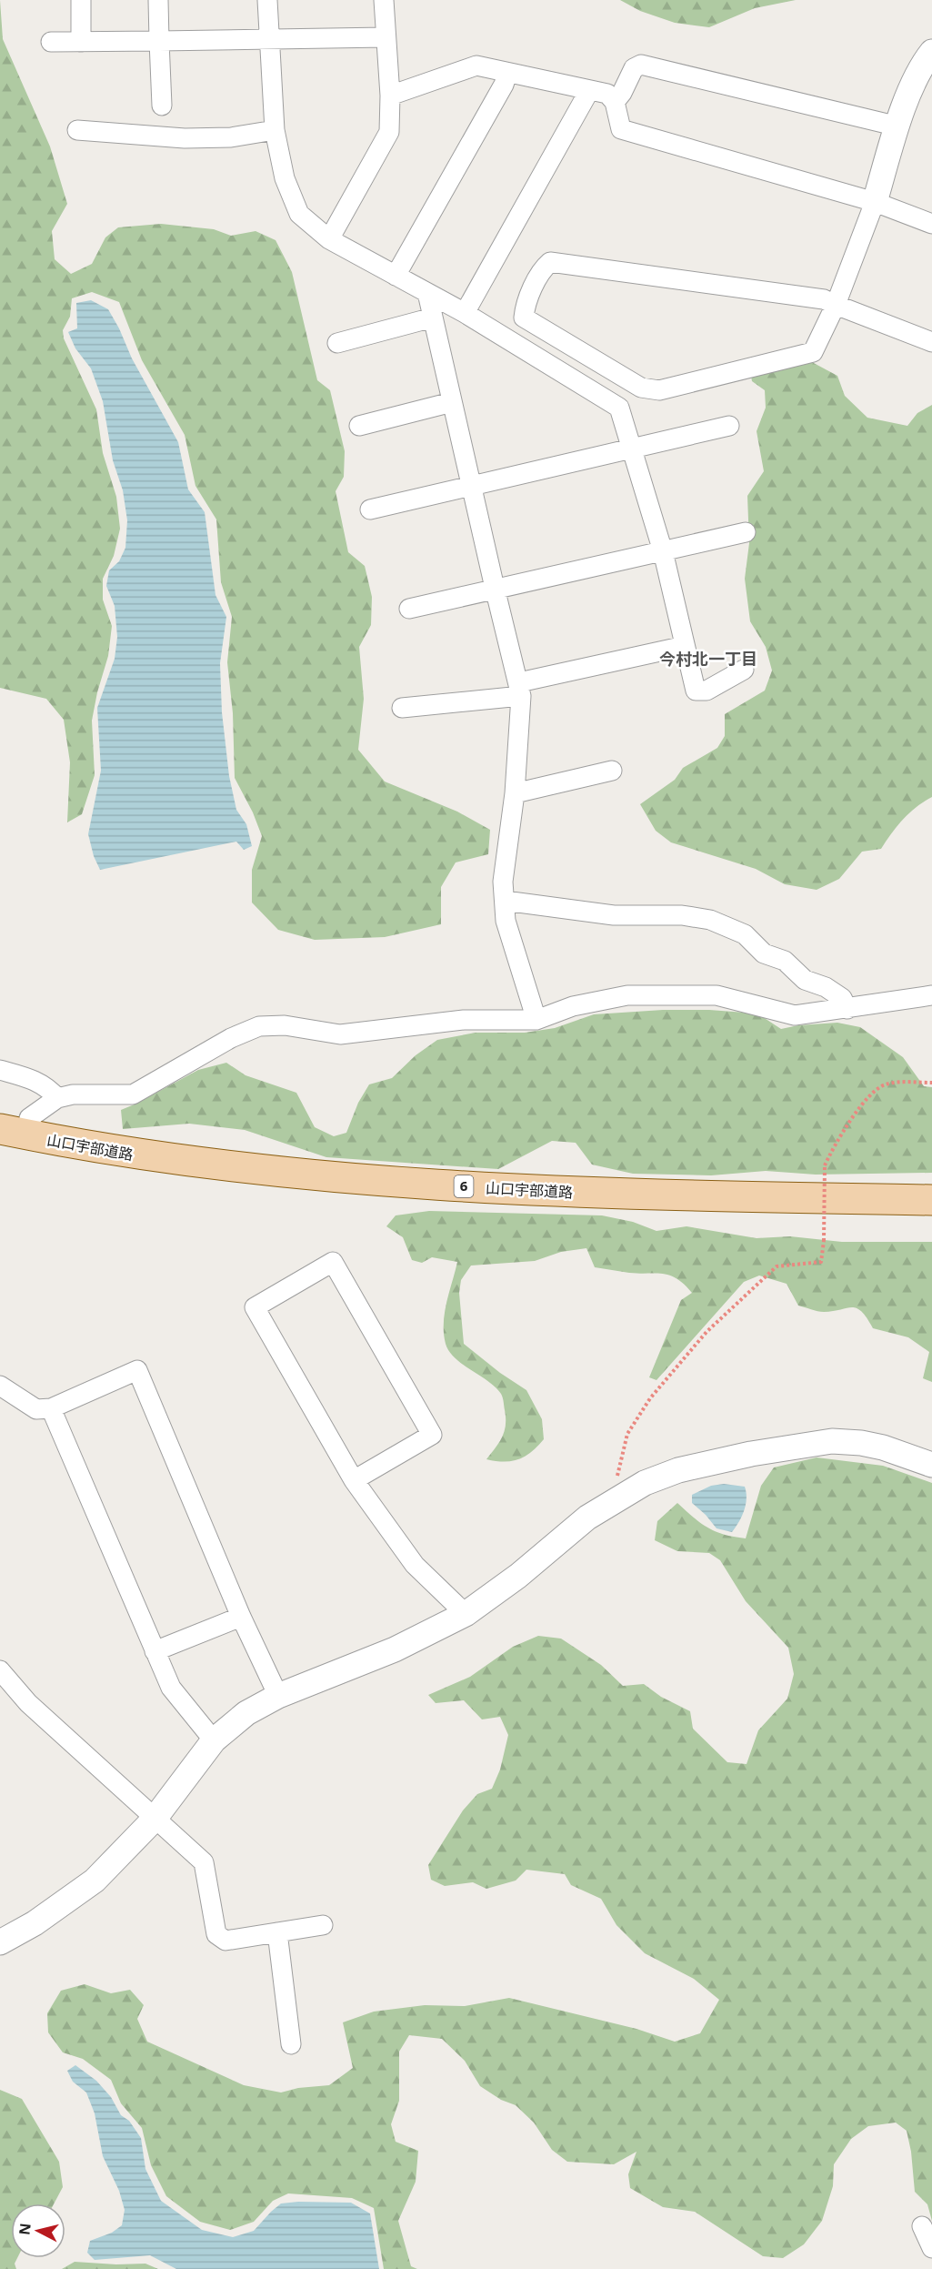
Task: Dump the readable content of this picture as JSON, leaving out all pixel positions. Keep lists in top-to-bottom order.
{
  "streets": {
    "main road": ["山口宇部道路", "6"]
  },
  "districts": ["今村北一丁目"],
  "north": "left"
}
